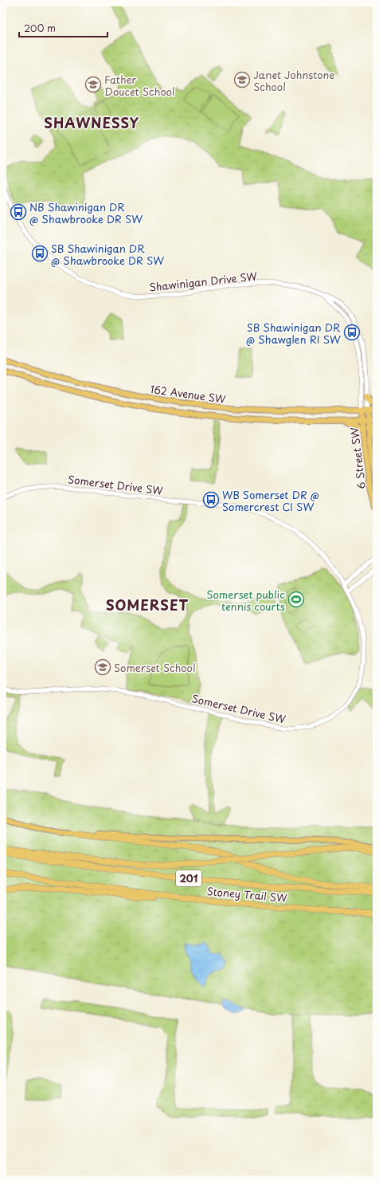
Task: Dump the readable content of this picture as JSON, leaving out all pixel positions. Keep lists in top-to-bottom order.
{
  "streets": {
    "highway": ["201", "Stoney Trail SW"],
    "main road": ["Shawinigan Drive SW", "162 Avenue SW", "6 Street SW"],
    "street": ["Somerset Drive SW"]
  },
  "crossings": [
    ["Shawinigan Drive SW", "162 Avenue SW"],
    ["Shawinigan Drive SW", "6 Street SW"],
    ["162 Avenue SW", "6 Street SW"]
  ],
  "districts": ["SHAWNESSY", "SOMERSET"],
  "places": {
    "school or university": ["Janet Johnstone School", "Father Doucet School", "Somerset School"],
    "bus stop": [
      "NB Shawinigan DR @ Shawbrooke DR SW",
      "SB Shawinigan DR @ Shawbrooke DR SW",
      "SB Shawinigan DR @ Shawglen RI SW",
      "WB Somerset DR @ Somercrest CI SW"
    ],
    "sports": ["Somerset public tennis courts"]
  },
  "scale_bar": "200 m"
}
